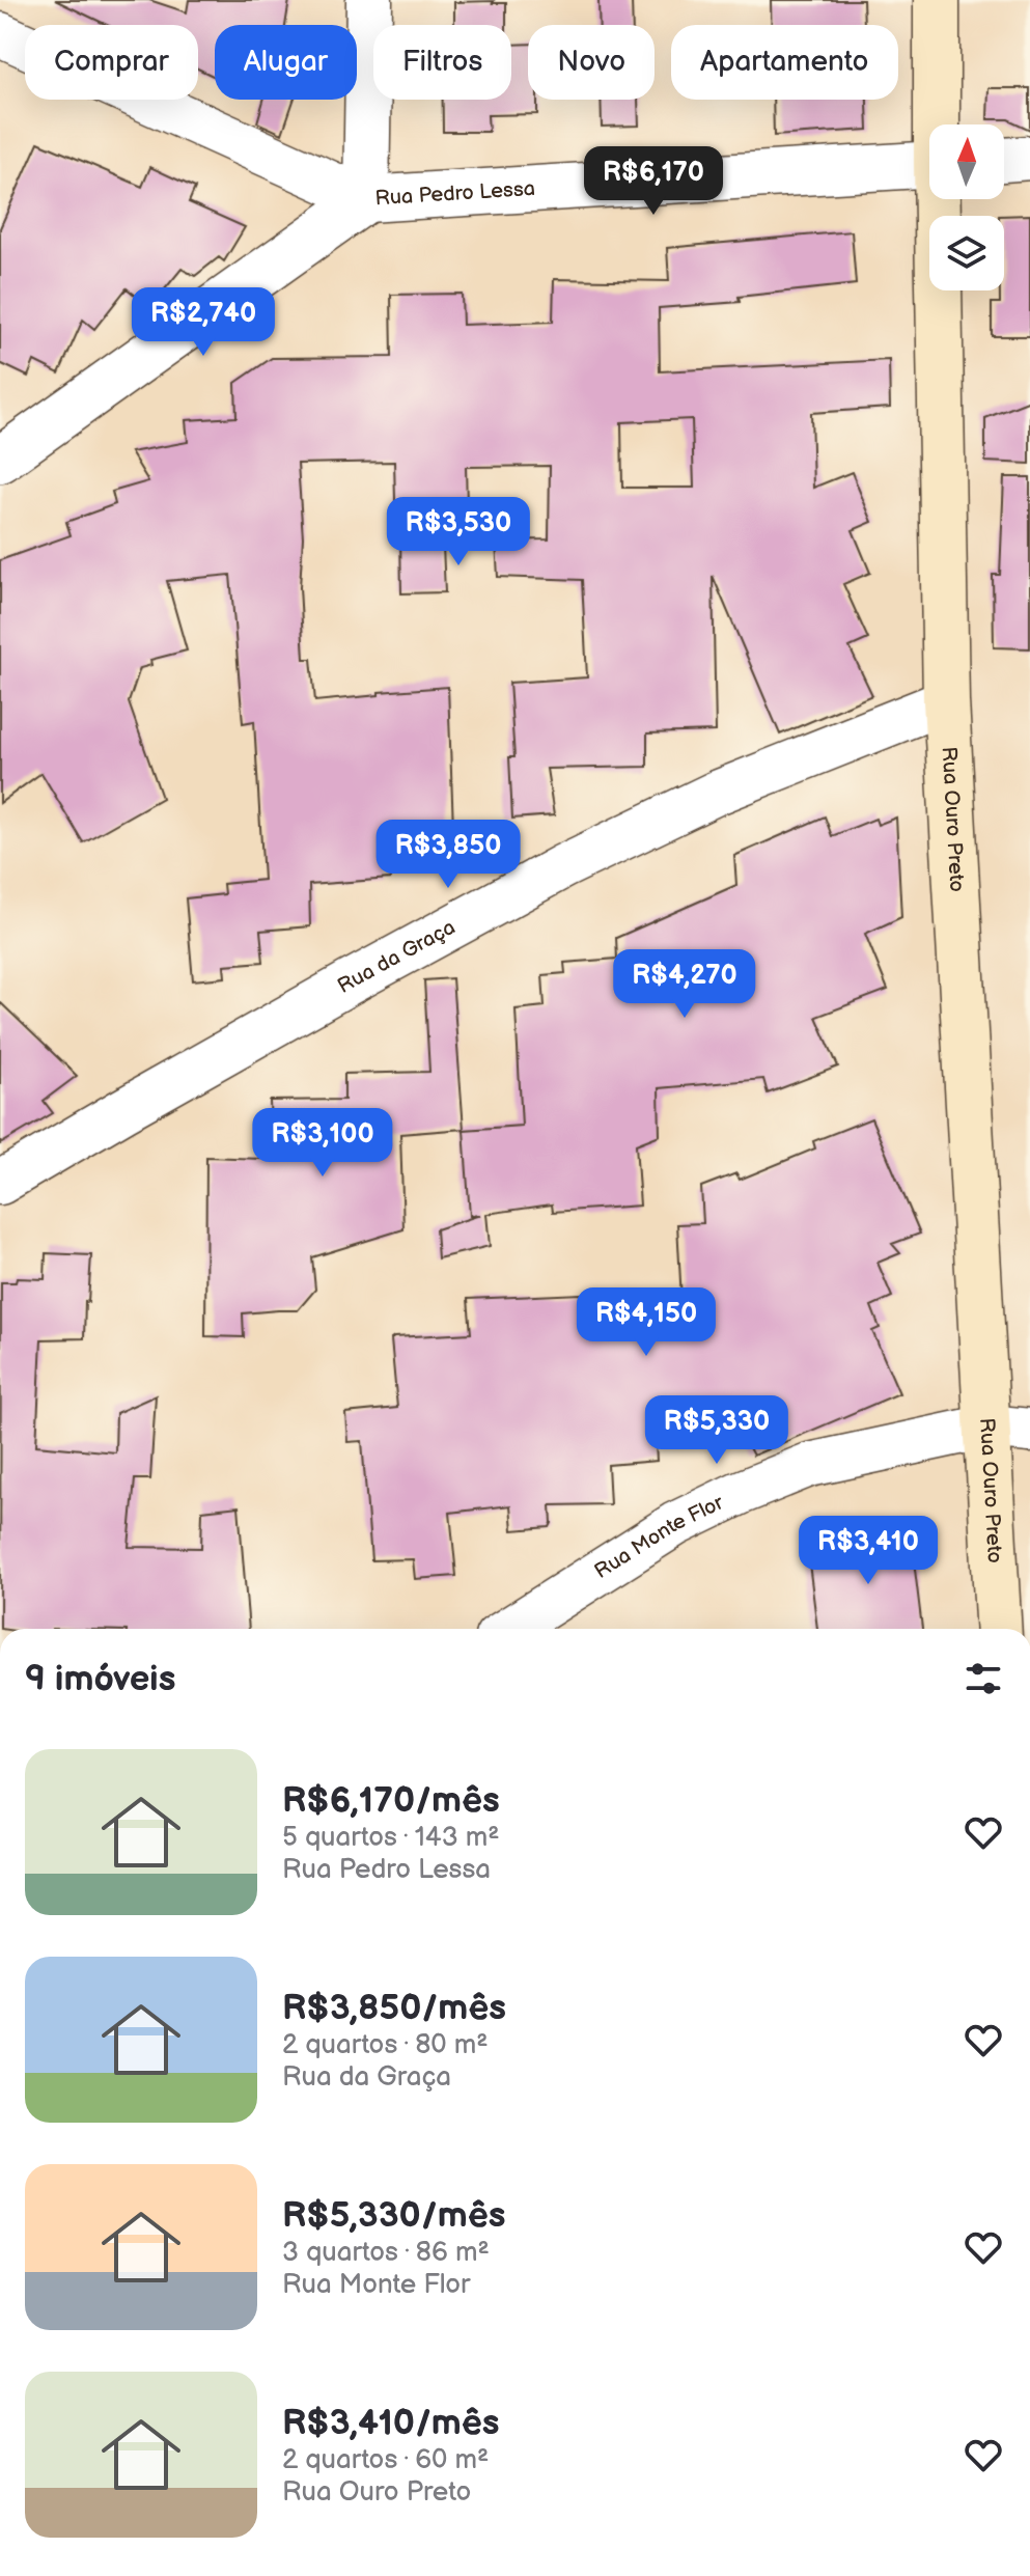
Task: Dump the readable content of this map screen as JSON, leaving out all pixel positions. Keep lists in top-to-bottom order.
{
  "streets": {
    "main road": ["Rua Ouro Preto"],
    "street": ["Rua Pedro Lessa", "Rua da Graça", "Rua Monte Flor"]
  },
  "crossings": [
    ["Rua Ouro Preto", "Rua da Graça"],
    ["Rua Ouro Preto", "Rua Monte Flor"]
  ],
  "north": "top",
  "page": {
    "chip": [
      "Comprar",
      "Alugar",
      "Filtros",
      "Novo",
      "Apartamento"
    ],
    "price": [
      "R$6,170",
      "R$2,740",
      "R$3,530",
      "R$3,850",
      "R$4,270",
      "R$3,100",
      "R$4,150",
      "R$5,330",
      "R$3,410"
    ],
    "heading": "9 imóveis",
    "list": [
      {
        "name": "R$6,170/mês",
        "note": "5 quartos · 143 m² · Rua Pedro Lessa"
      },
      {
        "name": "R$3,850/mês",
        "note": "2 quartos · 80 m² · Rua da Graça"
      },
      {
        "name": "R$5,330/mês",
        "note": "3 quartos · 86 m² · Rua Monte Flor"
      },
      {
        "name": "R$3,410/mês",
        "note": "2 quartos · 60 m² · Rua Ouro Preto"
      }
    ]
  }
}
